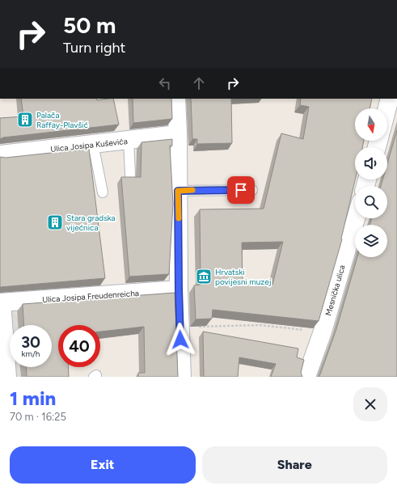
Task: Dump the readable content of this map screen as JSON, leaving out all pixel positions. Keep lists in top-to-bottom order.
{
  "streets": {
    "street": ["Ulica Josipa Kuševića", "Mesnička ulica", "Ulica Josipa Freudenreicha"]
  },
  "places": {
    "building": ["Palača Raffay-Plavšić", "Stara gradska vijećnica"],
    "museum": ["Hrvatski povijesni muzej"]
  },
  "north": "bottom",
  "page": {
    "turn": ["50 m", "Turn right"],
    "speed": "30 km/h",
    "limit": "40",
    "heading": ["1 min", "70 m · 16:25"],
    "buttons": ["Exit", "Share"]
  }
}
